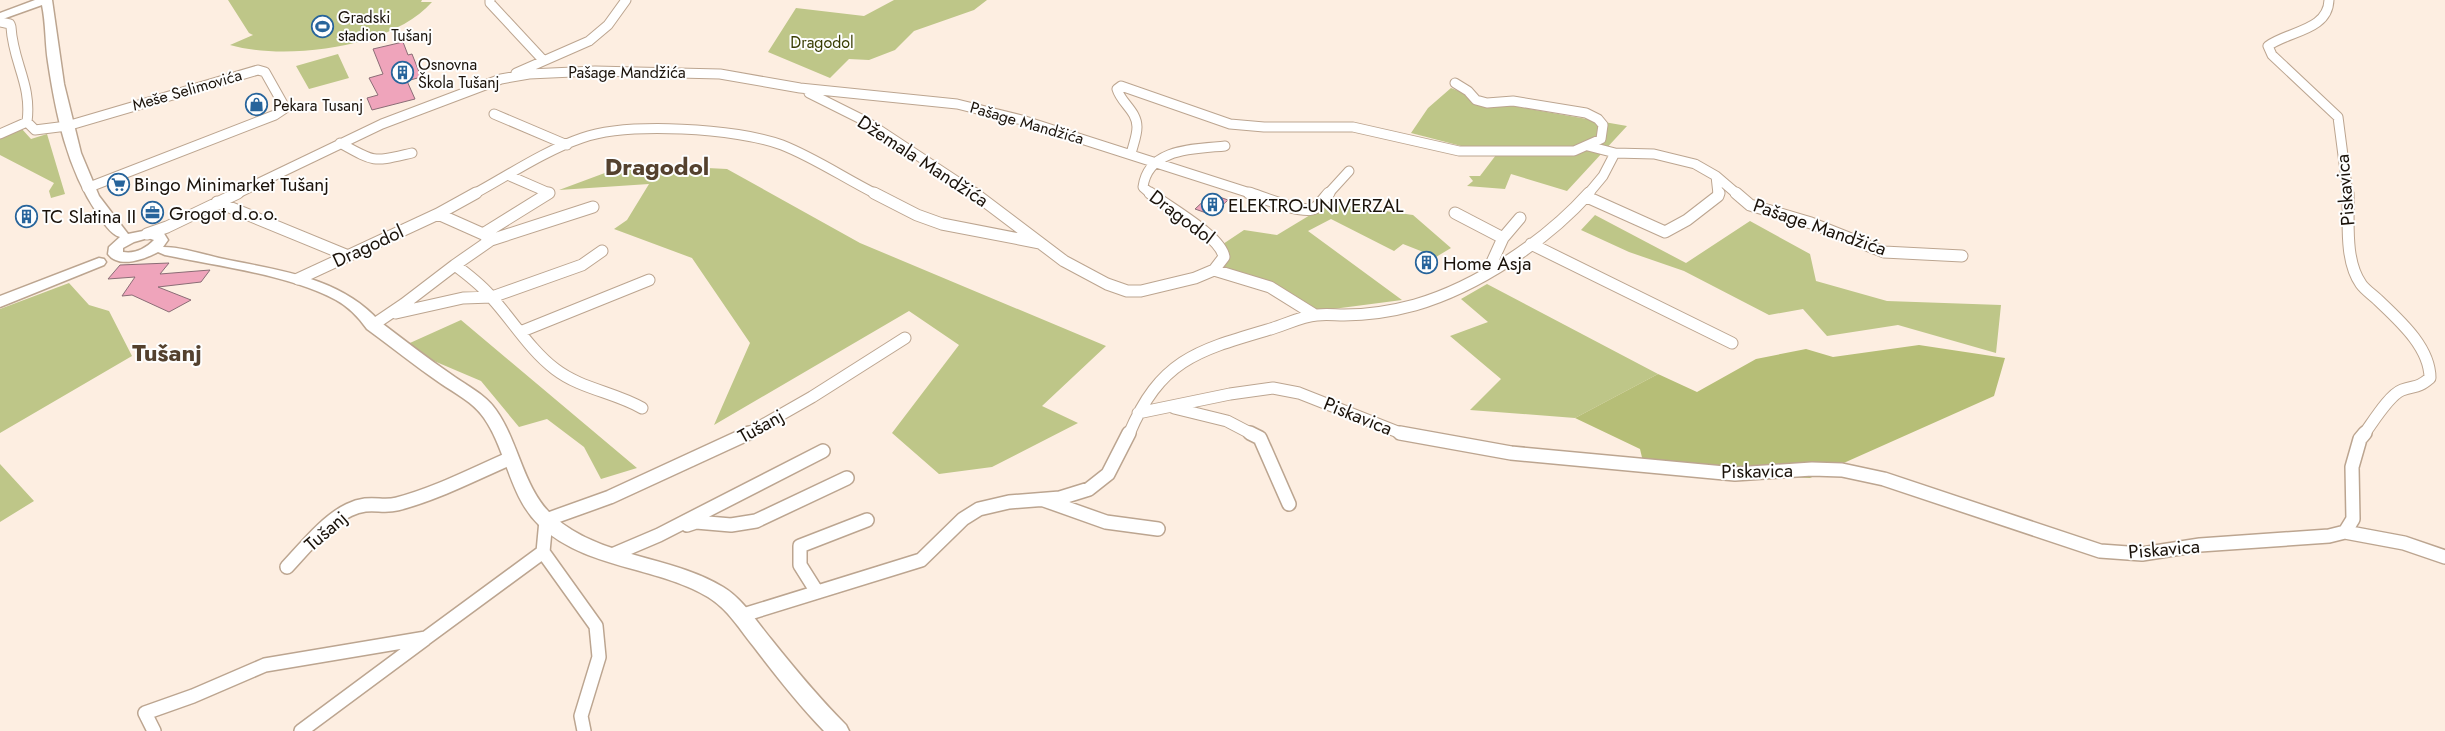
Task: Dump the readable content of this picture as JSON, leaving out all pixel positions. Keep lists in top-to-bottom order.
{
  "streets": {
    "street": [
      "Pašage Mandžića",
      "Meše Selimovića",
      "Džemala Mandžića",
      "Piskavica",
      "Dragodol",
      "Tušanj"
    ]
  },
  "crossings": [
    ["Pašage Mandžića", "Džemala Mandžića"],
    ["Pašage Mandžića", "Dragodol"],
    ["Džemala Mandžića", "Dragodol"]
  ],
  "districts": ["Dragodol", "Tušanj"],
  "parks": ["Dragodol"],
  "places": {
    "sports": ["Gradski stadion Tušanj"],
    "building": [
      "Osnovna Škola Tušanj",
      "ELEKTRO-UNIVERZAL",
      "TC Slatina II",
      "Home Asja"
    ],
    "shop": ["Pekara Tusanj"],
    "supermarket": ["Bingo Minimarket Tušanj"],
    "office": ["Grogot d.o.o."]
  }
}
